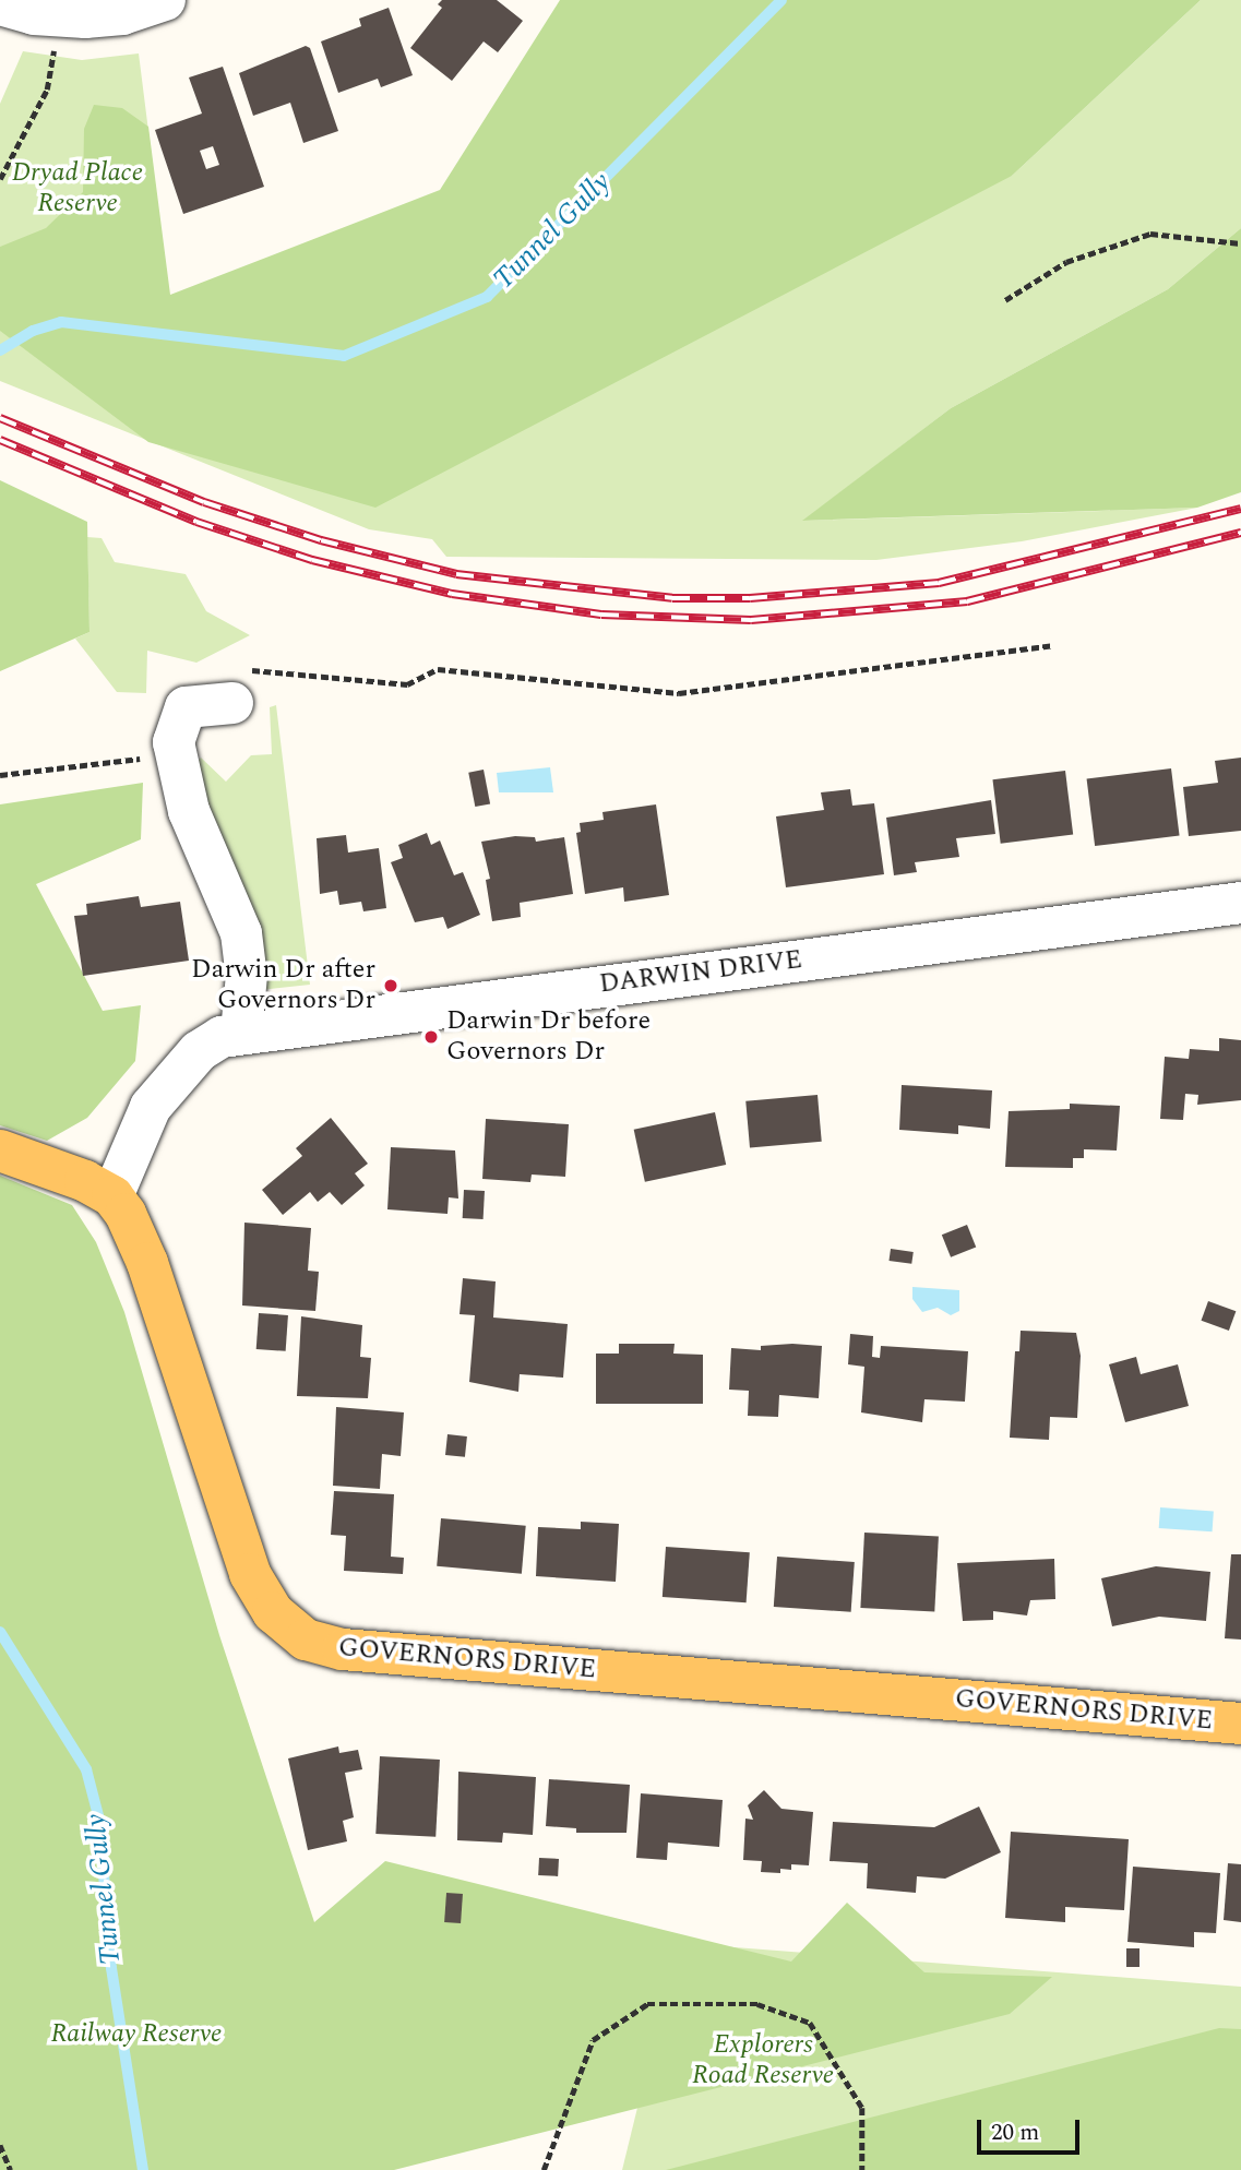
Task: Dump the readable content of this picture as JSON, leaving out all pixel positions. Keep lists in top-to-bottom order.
{
  "streets": {
    "main road": ["GOVERNORS DRIVE"],
    "street": ["DARWIN DRIVE"]
  },
  "crossings": [
    ["DARWIN DRIVE", "GOVERNORS DRIVE"]
  ],
  "water": ["Tunnel Gully"],
  "parks": ["Dryad Place Reserve", "Railway Reserve", "Explorers Road Reserve"],
  "places": ["Darwin Dr after Governors Dr", "Darwin Dr before Governors Dr"],
  "scale_bar": "20 m"
}
